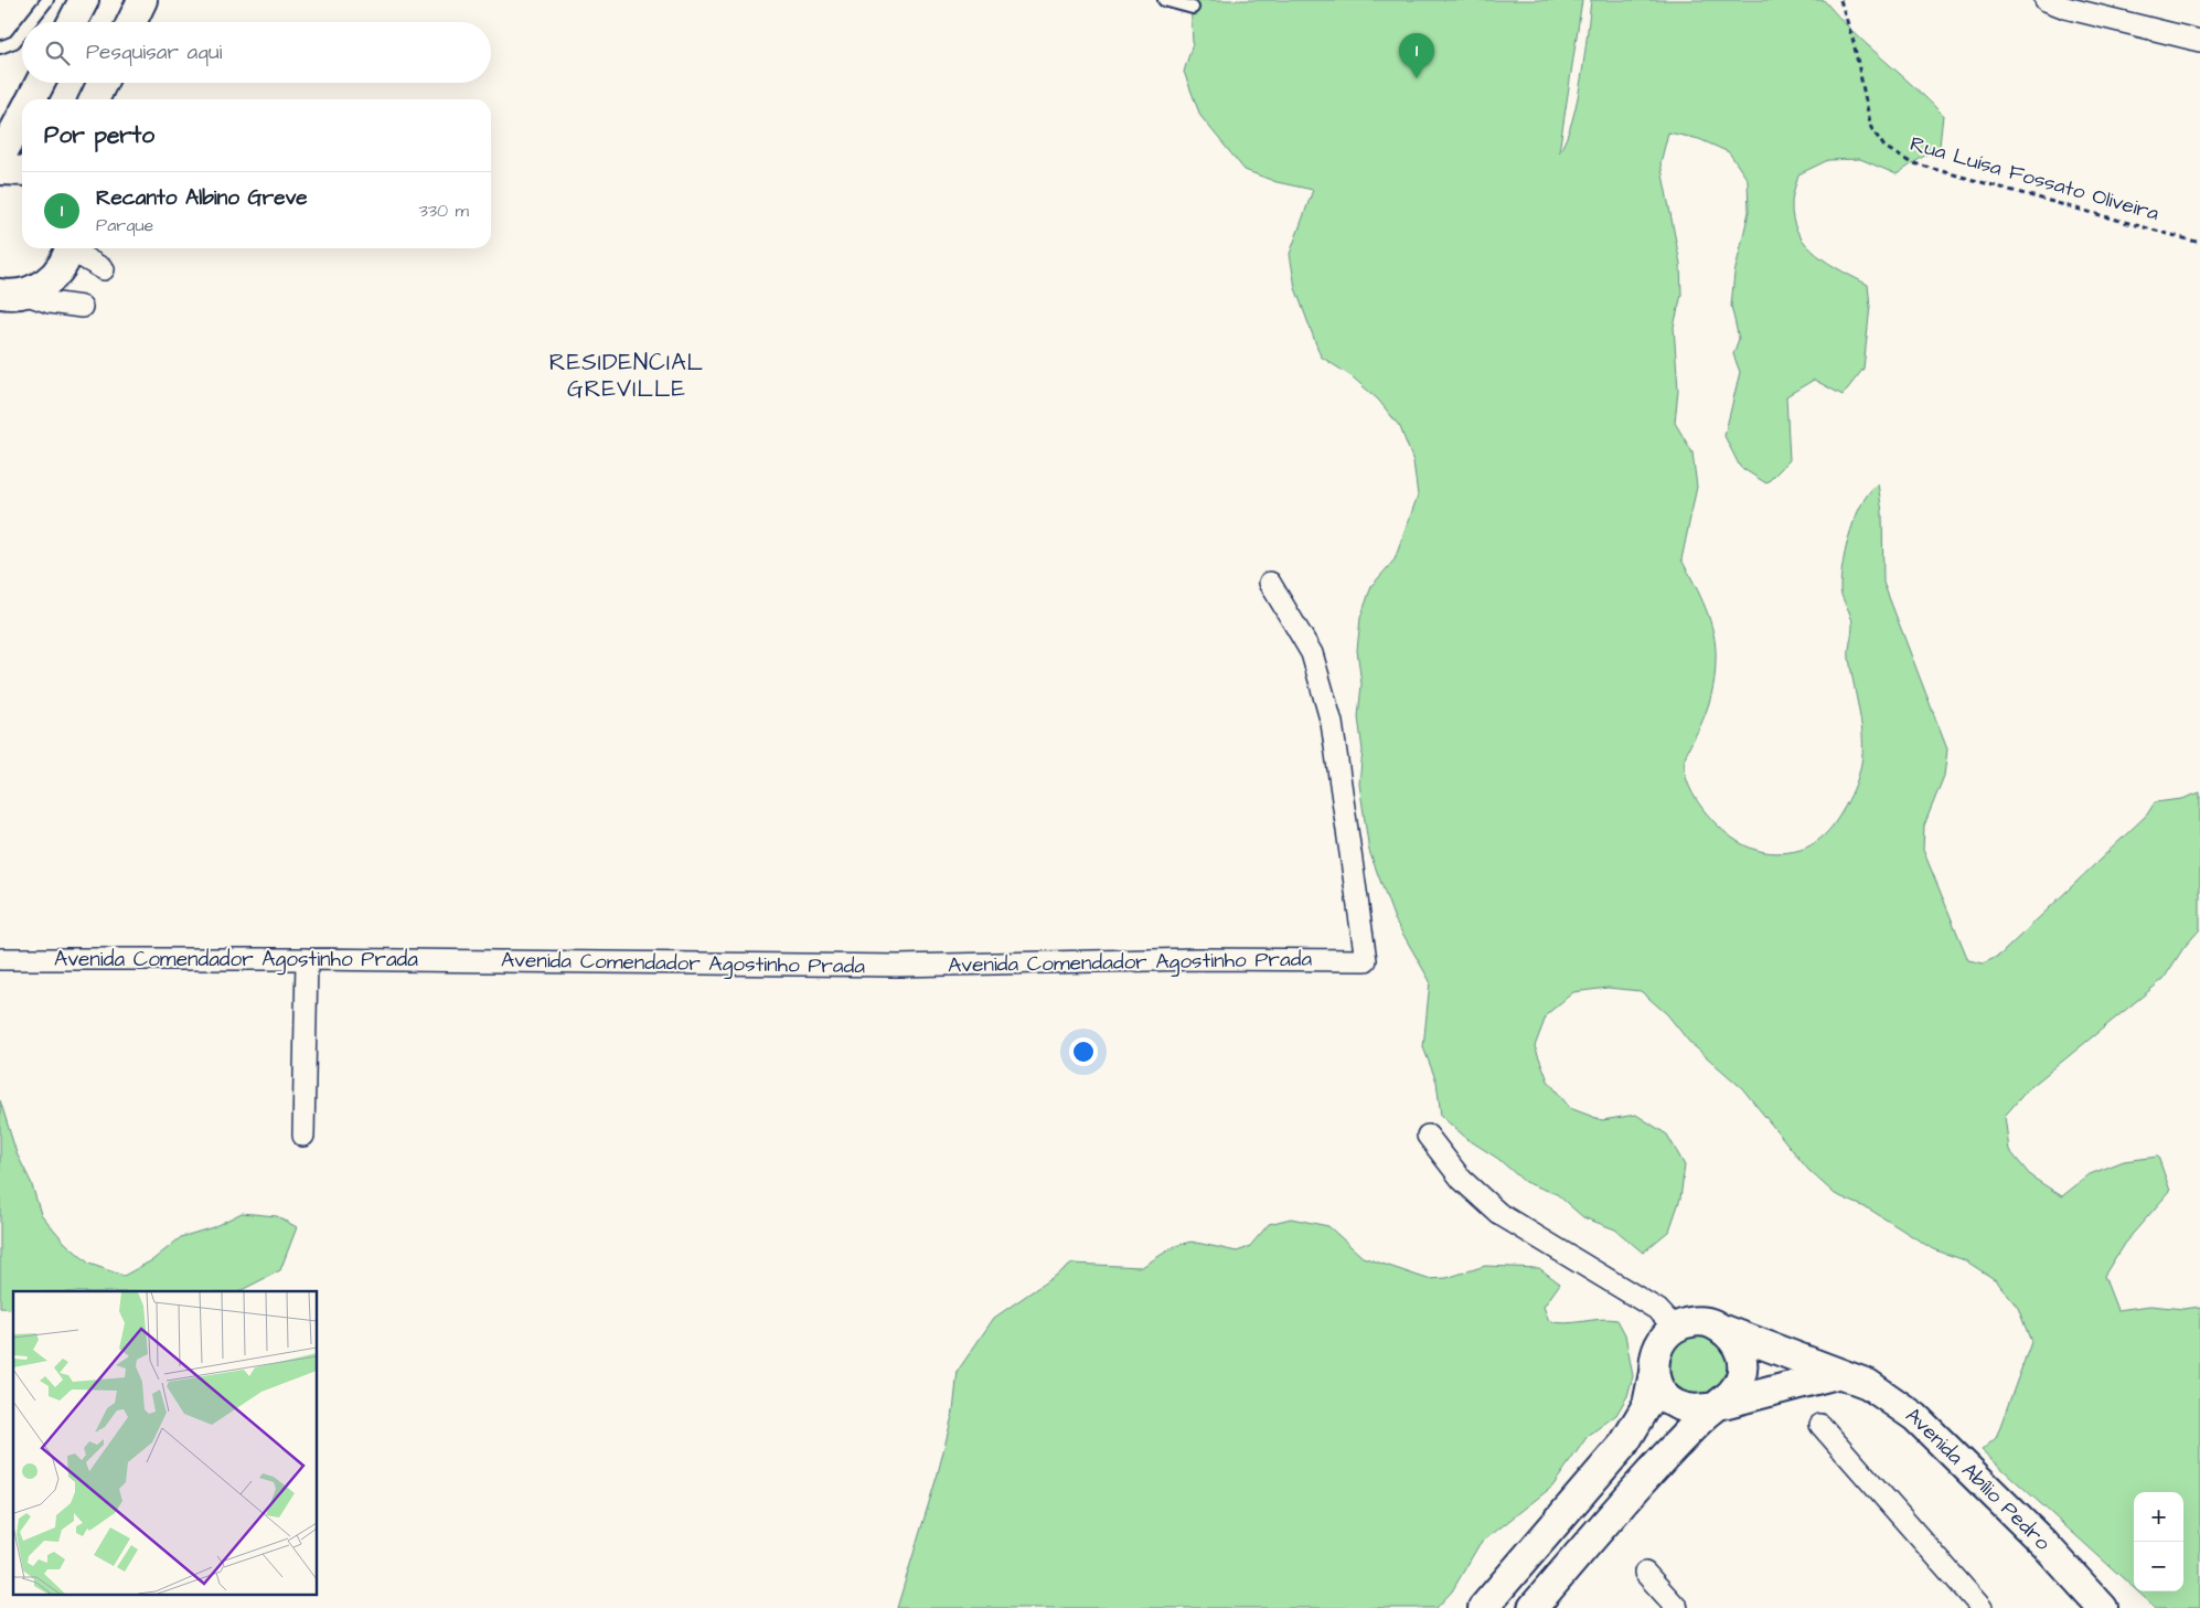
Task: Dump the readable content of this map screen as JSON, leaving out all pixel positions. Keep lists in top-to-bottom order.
{
  "streets": {
    "street": ["Avenida Comendador Agostinho Prada", "Avenida Abílio Pedro"],
    "path": ["Rua Luísa Fossato Oliveira"]
  },
  "districts": ["RESIDENCIAL GREVILLE"],
  "page": {
    "search": "Pesquisar aqui",
    "pins": "1",
    "heading": "Por perto",
    "list": [
      {
        "mark": "1",
        "name": "Recanto Albino Greve",
        "note": "Parque",
        "value": "330 m"
      }
    ],
    "map_buttons": ["+", "−"]
  }
}
